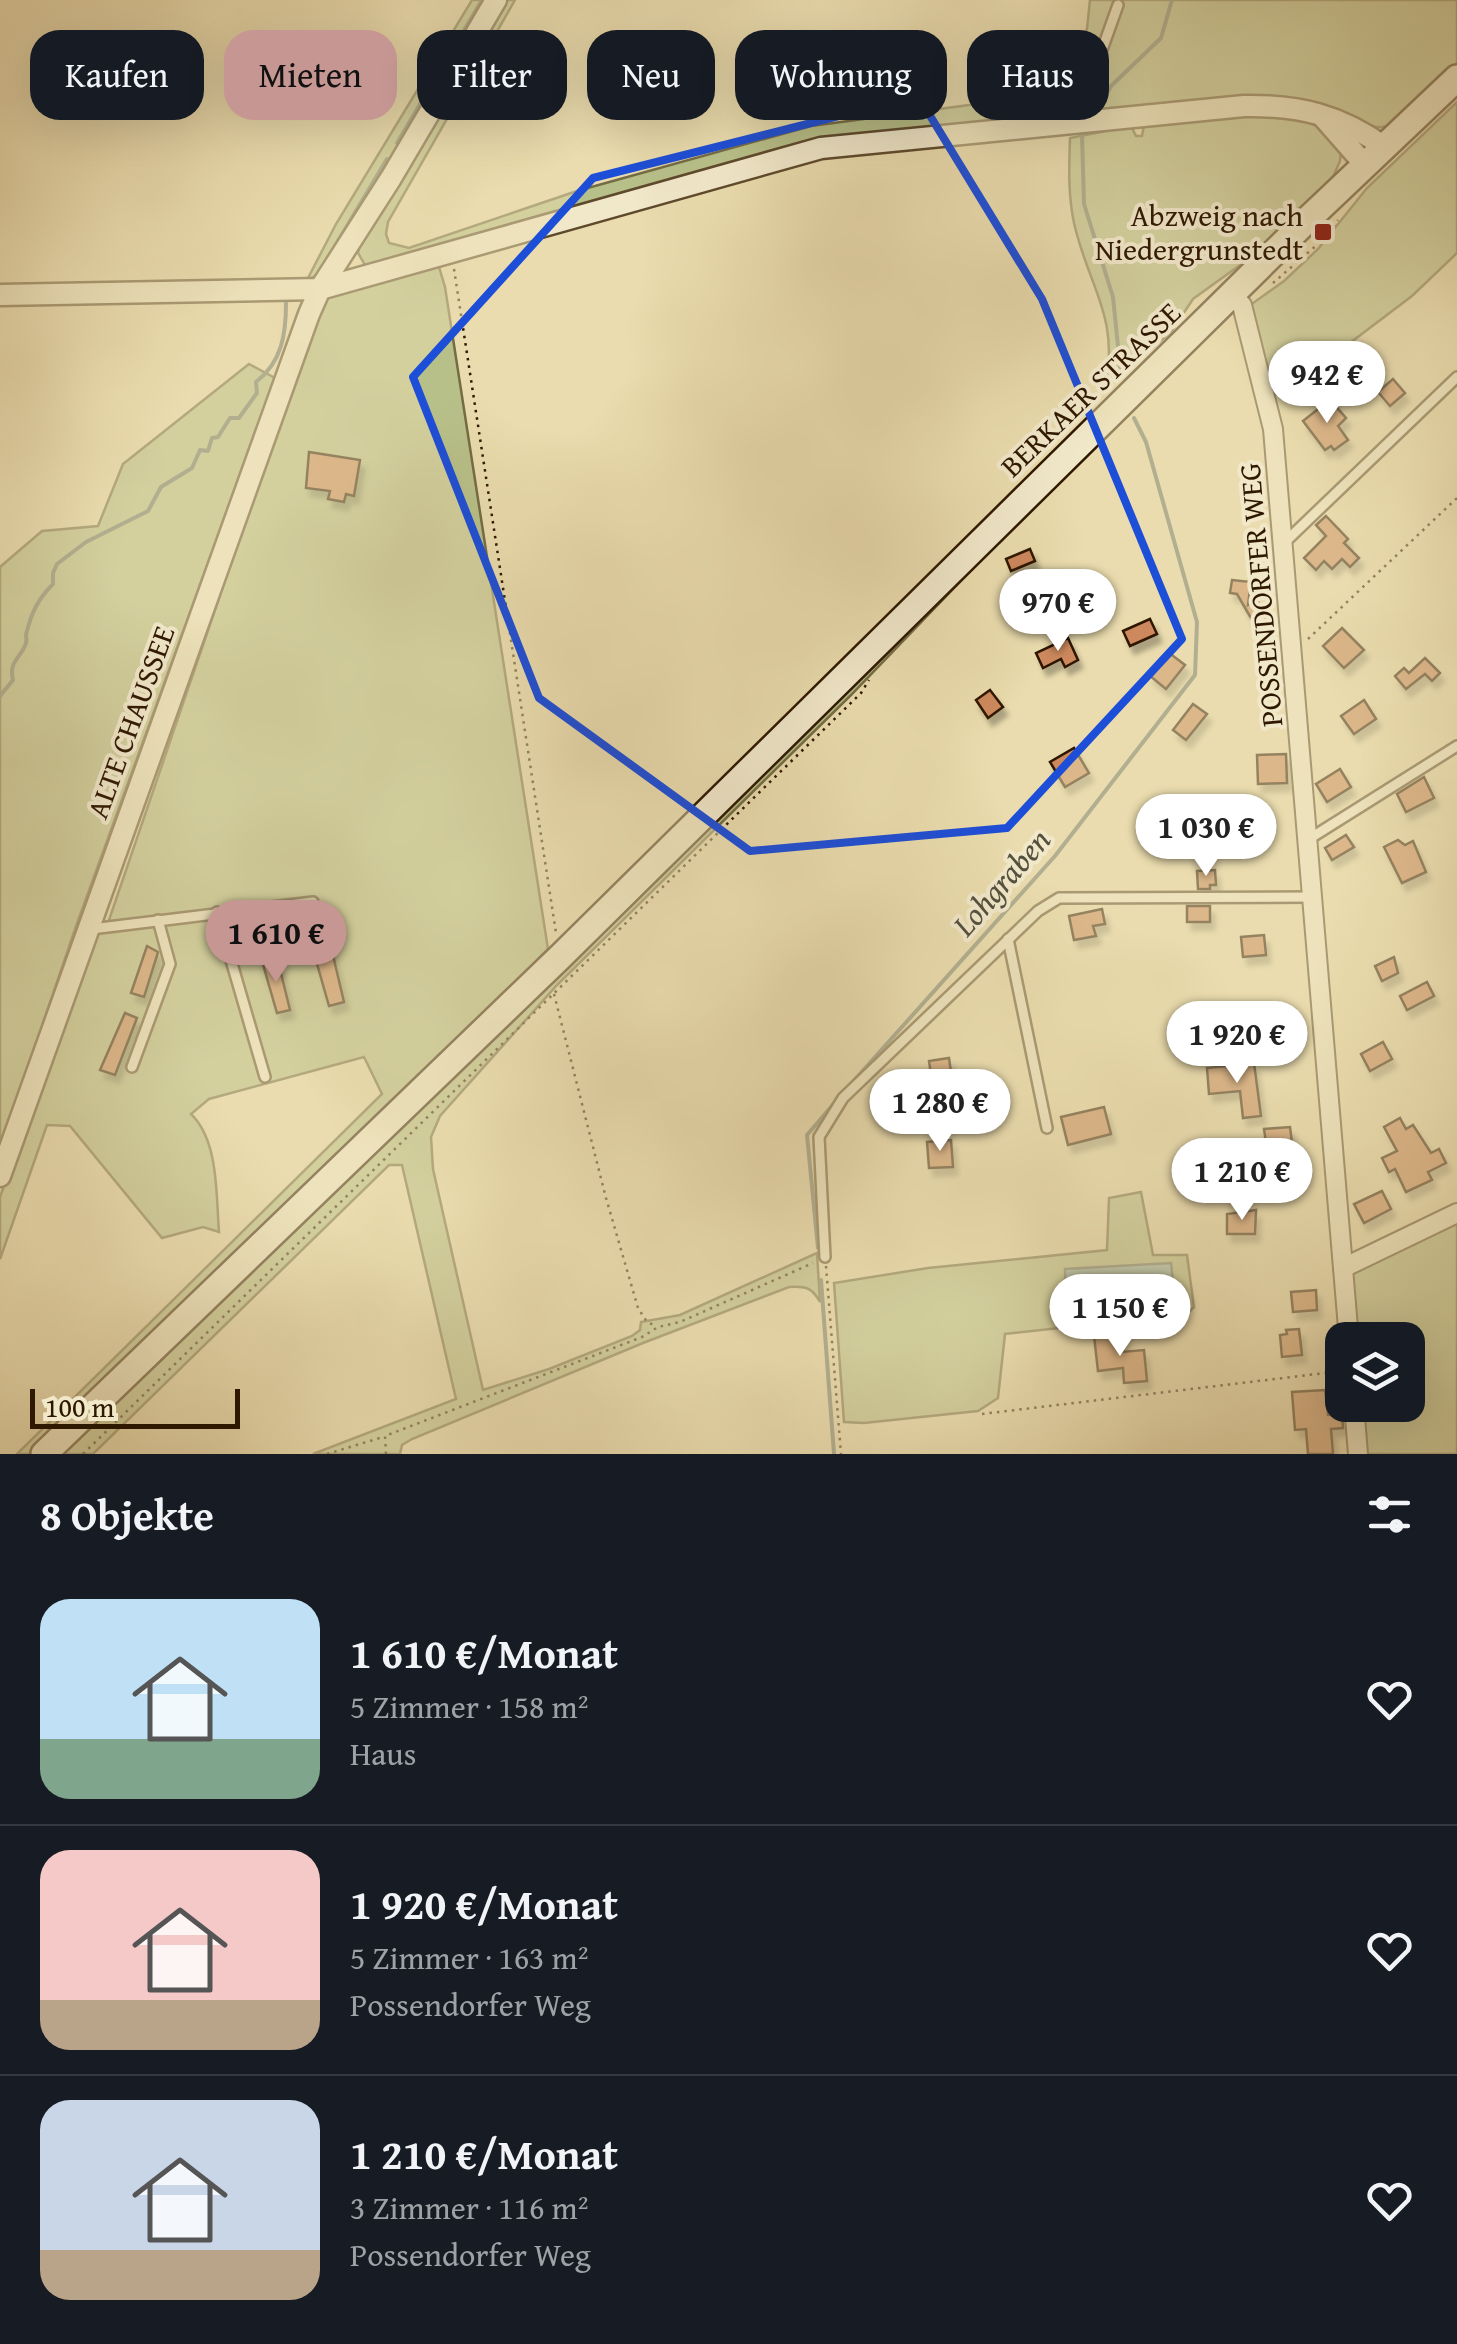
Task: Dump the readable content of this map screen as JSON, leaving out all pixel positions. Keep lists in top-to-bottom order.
{
  "streets": {
    "main road": ["BERKAER STRASSE"],
    "street": ["POSSENDORFER WEG", "ALTE CHAUSSEE"]
  },
  "crossings": [
    ["BERKAER STRASSE", "POSSENDORFER WEG"]
  ],
  "water": ["Lohgraben"],
  "places": {
    "transit": ["Abzweig nach Niedergrunstedt"]
  },
  "scale_bar": "100 m",
  "page": {
    "chip": [
      "Kaufen",
      "Mieten",
      "Filter",
      "Neu",
      "Wohnung",
      "Haus"
    ],
    "price": [
      "942 €",
      "970 €",
      "1 030 €",
      "1 610 €",
      "1 920 €",
      "1 280 €",
      "1 210 €",
      "1 150 €"
    ],
    "scale": "100 m",
    "heading": "8 Objekte",
    "list": [
      {
        "name": "1 610 €/Monat",
        "note": "5 Zimmer · 158 m² · Haus"
      },
      {
        "name": "1 920 €/Monat",
        "note": "5 Zimmer · 163 m² · Possendorfer Weg"
      },
      {
        "name": "1 210 €/Monat",
        "note": "3 Zimmer · 116 m² · Possendorfer Weg"
      }
    ]
  }
}
